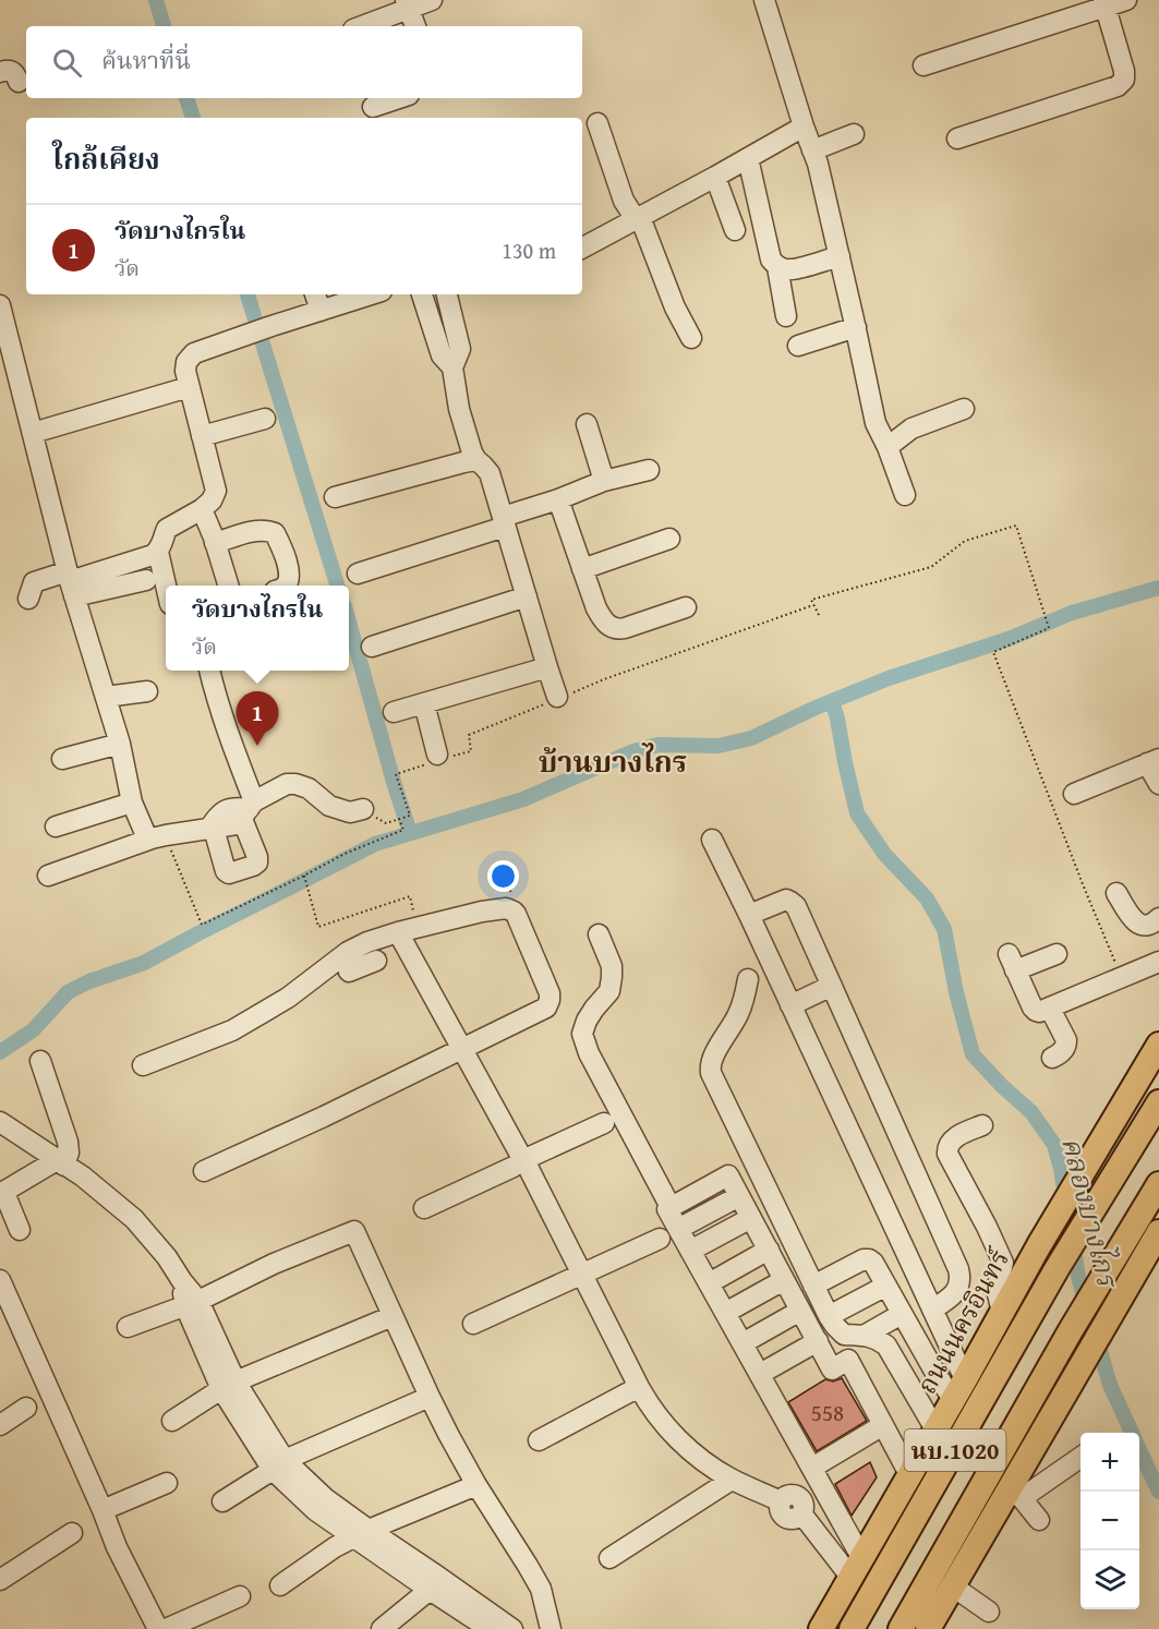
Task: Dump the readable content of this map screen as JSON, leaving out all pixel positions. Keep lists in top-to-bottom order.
{
  "streets": {
    "main road": ["ถนนนครอินทร์", "นบ.1020"]
  },
  "districts": ["บ้านบางไกร"],
  "water": ["คลองบางไกร"],
  "house_numbers": ["558"],
  "page": {
    "search": "ค้นหาที่นี่",
    "heading": "ใกล้เคียง",
    "list": [
      {
        "mark": "1",
        "name": "วัดบางไกรใน",
        "note": "วัด",
        "value": "130 m"
      }
    ],
    "popup": ["วัดบางไกรใน", "วัด"],
    "pins": "1",
    "map_buttons": ["+", "−"]
  }
}
